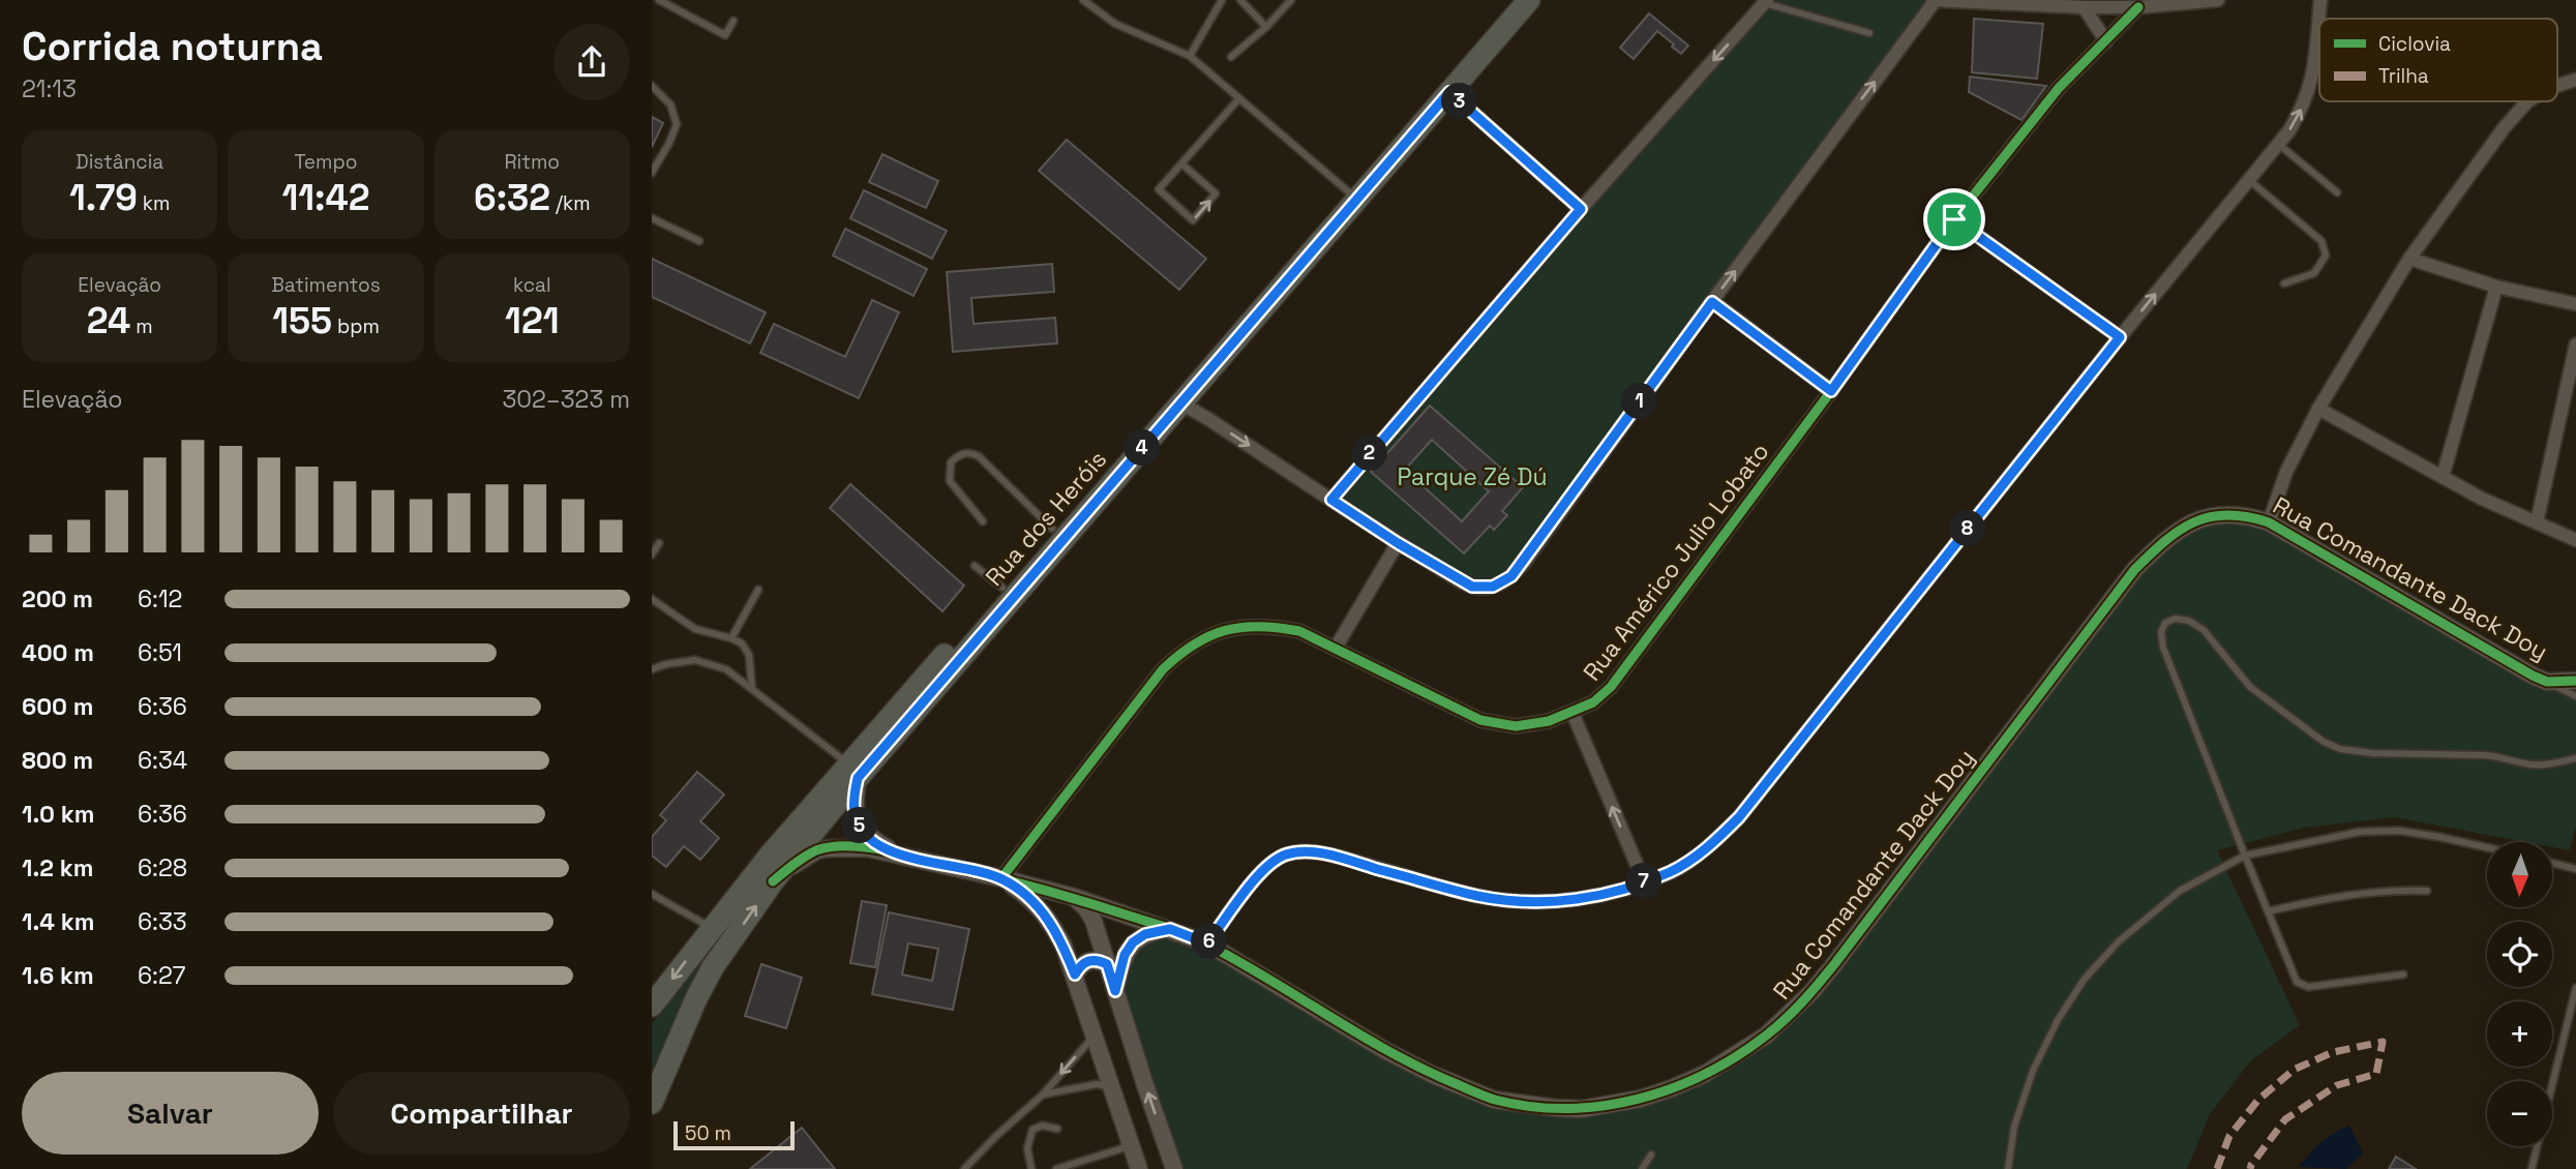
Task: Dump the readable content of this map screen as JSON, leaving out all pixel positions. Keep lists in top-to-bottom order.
{
  "streets": {
    "main road": ["Rua dos Heróis"],
    "street": ["Rua Américo Julio Lobato", "Rua Comandante Dack Doy"]
  },
  "crossings": [
    ["Rua dos Heróis", "Rua Comandante Dack Doy"],
    ["Rua Américo Julio Lobato", "Rua Comandante Dack Doy"]
  ],
  "parks": ["Parque Zé Dú"],
  "legend": ["Ciclovia", "Trilha"],
  "scale_bar": "50 m",
  "north": "bottom",
  "page": {
    "heading": ["Corrida noturna", "21:13"],
    "pins": [
      "3",
      "1",
      "4",
      "2",
      "8",
      "5",
      "7",
      "6"
    ],
    "stats": [
      ["Distância", "1.79 km"],
      ["Tempo", "11:42"],
      ["Ritmo", "6:32 /km"],
      ["Elevação", "24 m"],
      ["Batimentos", "155 bpm"],
      ["kcal", "121"]
    ],
    "chart": ["Elevação", "302–323 m"],
    "list": [
      {
        "name": "200 m",
        "note": "6:12"
      },
      {
        "name": "400 m",
        "note": "6:51"
      },
      {
        "name": "600 m",
        "note": "6:36"
      },
      {
        "name": "800 m",
        "note": "6:34"
      },
      {
        "name": "1.0 km",
        "note": "6:36"
      },
      {
        "name": "1.2 km",
        "note": "6:28"
      },
      {
        "name": "1.4 km",
        "note": "6:33"
      },
      {
        "name": "1.6 km",
        "note": "6:27"
      }
    ],
    "map_buttons": ["+", "−"],
    "buttons": ["Salvar", "Compartilhar"],
    "scale": "50 m"
  }
}
